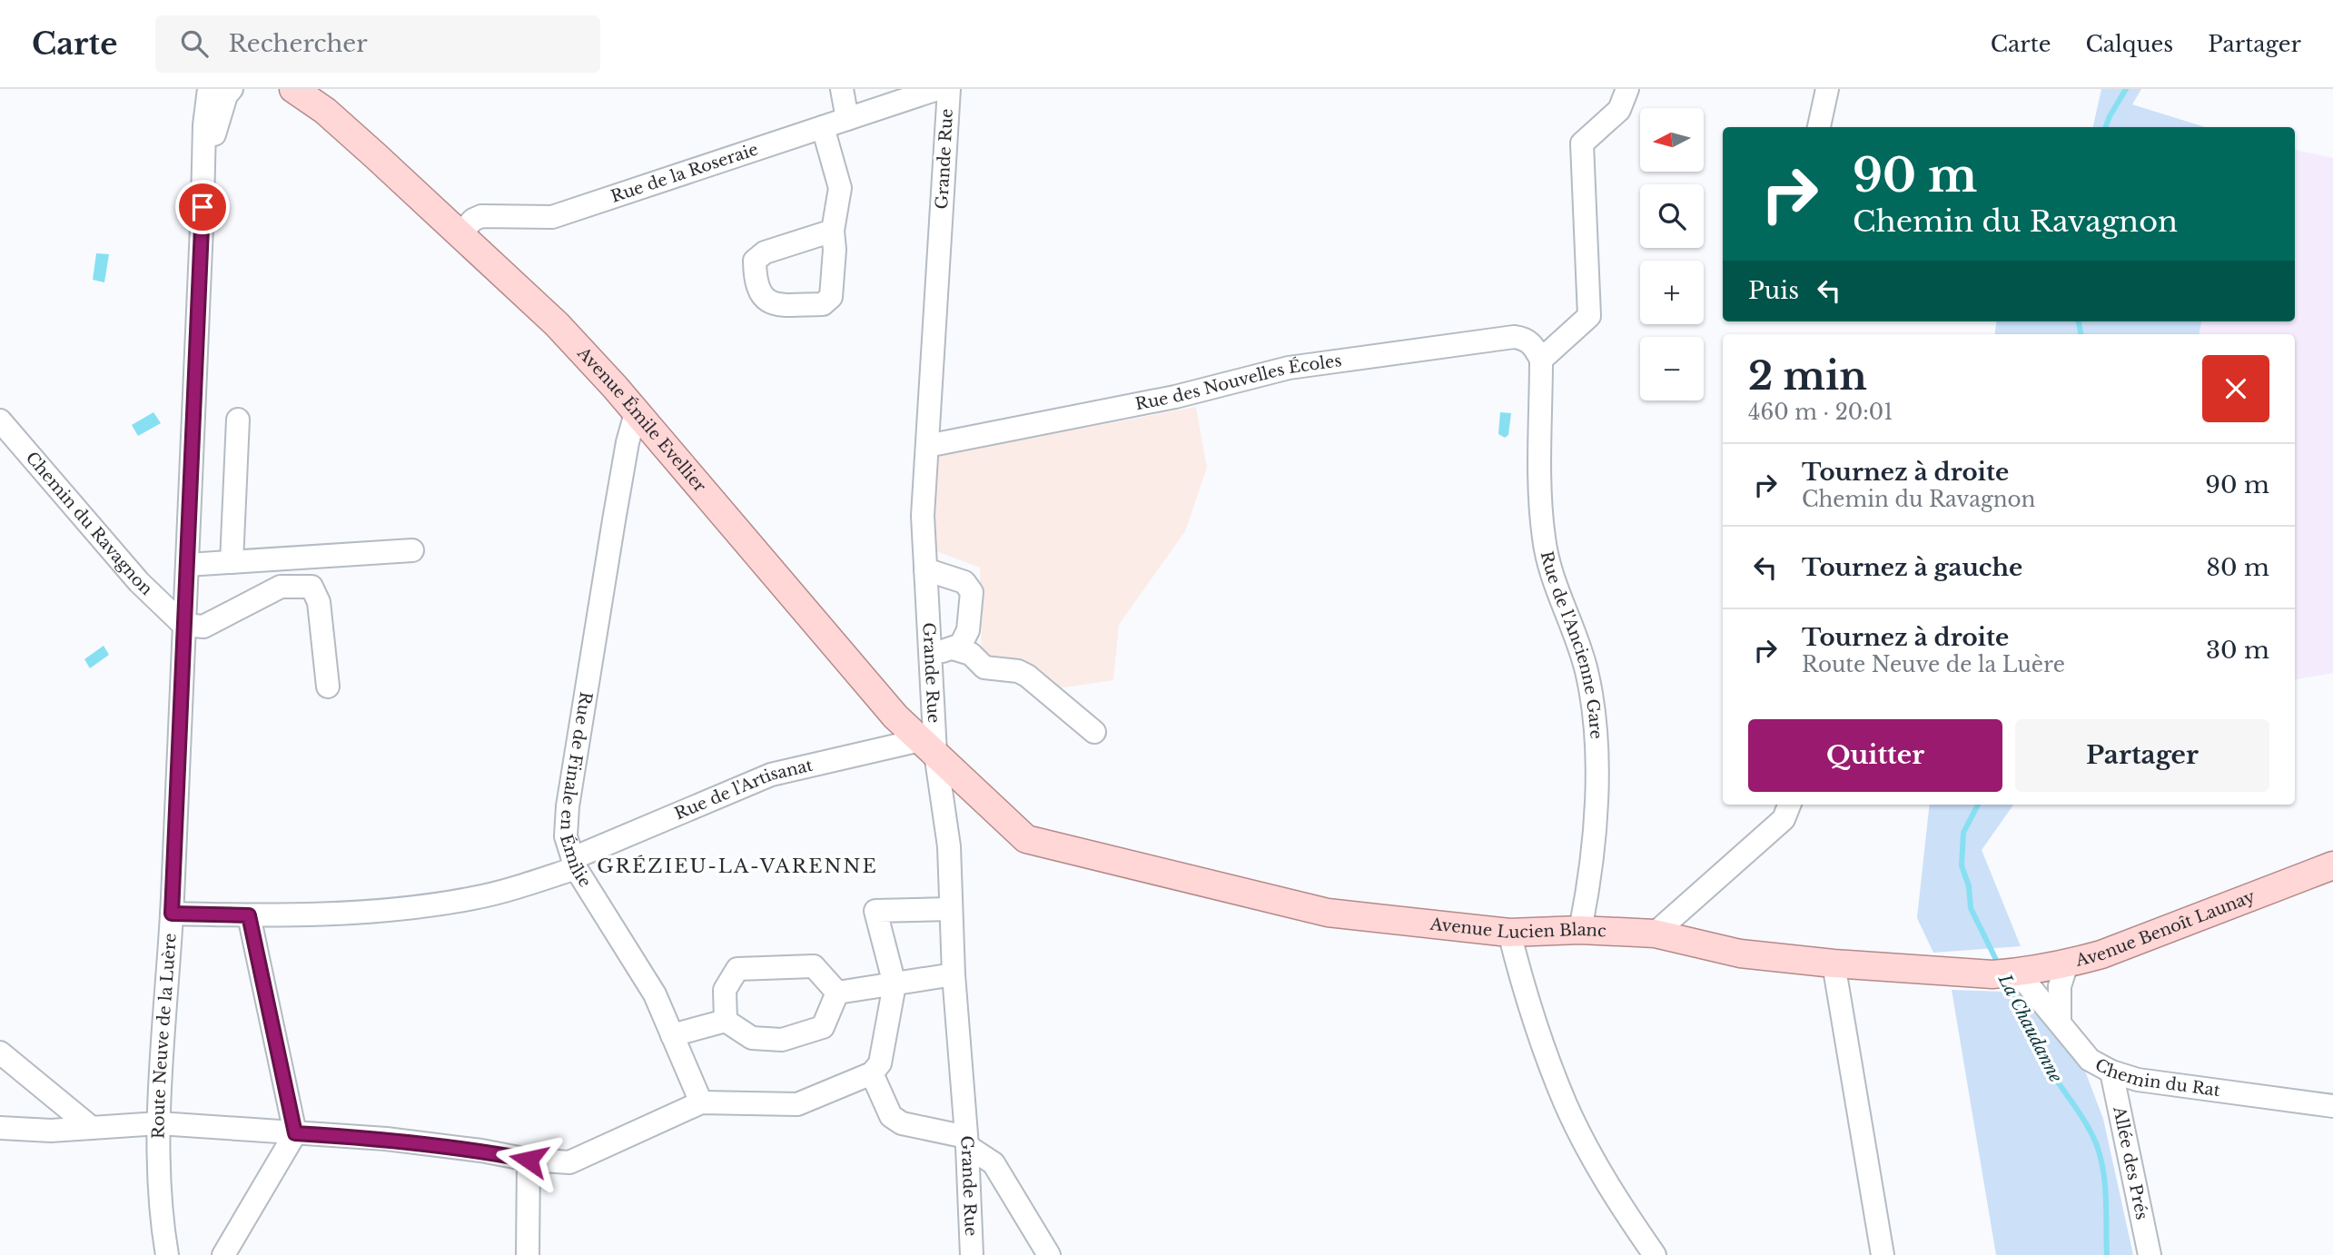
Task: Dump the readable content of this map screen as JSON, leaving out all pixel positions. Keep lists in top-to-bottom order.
{
  "streets": {
    "main road": ["Avenue Émile Evellier", "Avenue Lucien Blanc", "Avenue Benoît Launay"],
    "street": [
      "Grande Rue",
      "Rue de la Roseraie",
      "Rue des Nouvelles Écoles",
      "Chemin du Ravagnon",
      "Rue de l'Ancienne Gare",
      "Rue de Finale en Émilie",
      "Rue de l'Artisanat",
      "Route Neuve de la Luère",
      "Chemin du Rat",
      "Allée des Prés"
    ]
  },
  "crossings": [
    ["Grande Rue", "Rue des Nouvelles Écoles"],
    ["Grande Rue", "Avenue Émile Evellier"],
    ["Grande Rue", "Rue de l'Artisanat"],
    ["Rue de la Roseraie", "Avenue Émile Evellier"],
    ["Rue des Nouvelles Écoles", "Rue de l'Ancienne Gare"],
    ["Avenue Émile Evellier", "Rue de Finale en Émilie"],
    ["Avenue Émile Evellier", "Rue de l'Artisanat"],
    ["Avenue Émile Evellier", "Avenue Lucien Blanc"],
    ["Chemin du Ravagnon", "Route Neuve de la Luère"],
    ["Rue de l'Ancienne Gare", "Avenue Lucien Blanc"],
    ["Rue de Finale en Émilie", "Rue de l'Artisanat"],
    ["Rue de l'Artisanat", "Route Neuve de la Luère"],
    ["Avenue Lucien Blanc", "Avenue Benoît Launay"],
    ["Avenue Lucien Blanc", "Chemin du Rat"],
    ["Avenue Benoît Launay", "Chemin du Rat"],
    ["Chemin du Rat", "Allée des Prés"]
  ],
  "districts": ["GRÉZIEU-LA-VARENNE"],
  "water": ["La Chaudanne"],
  "north": "left",
  "page": {
    "header": "Carte",
    "search": "Rechercher",
    "nav": ["Carte", "Calques", "Partager"],
    "map_buttons": ["+", "−"],
    "turn": ["90 m", "Chemin du Ravagnon"],
    "then": "Puis",
    "heading": ["2 min", "460 m · 20:01"],
    "list": [
      {
        "name": "Tournez à droite",
        "note": "Chemin du Ravagnon",
        "value": "90 m"
      },
      {
        "name": "Tournez à gauche",
        "value": "80 m"
      },
      {
        "name": "Tournez à droite",
        "note": "Route Neuve de la Luère",
        "value": "30 m"
      }
    ],
    "buttons": ["Quitter", "Partager"]
  }
}
